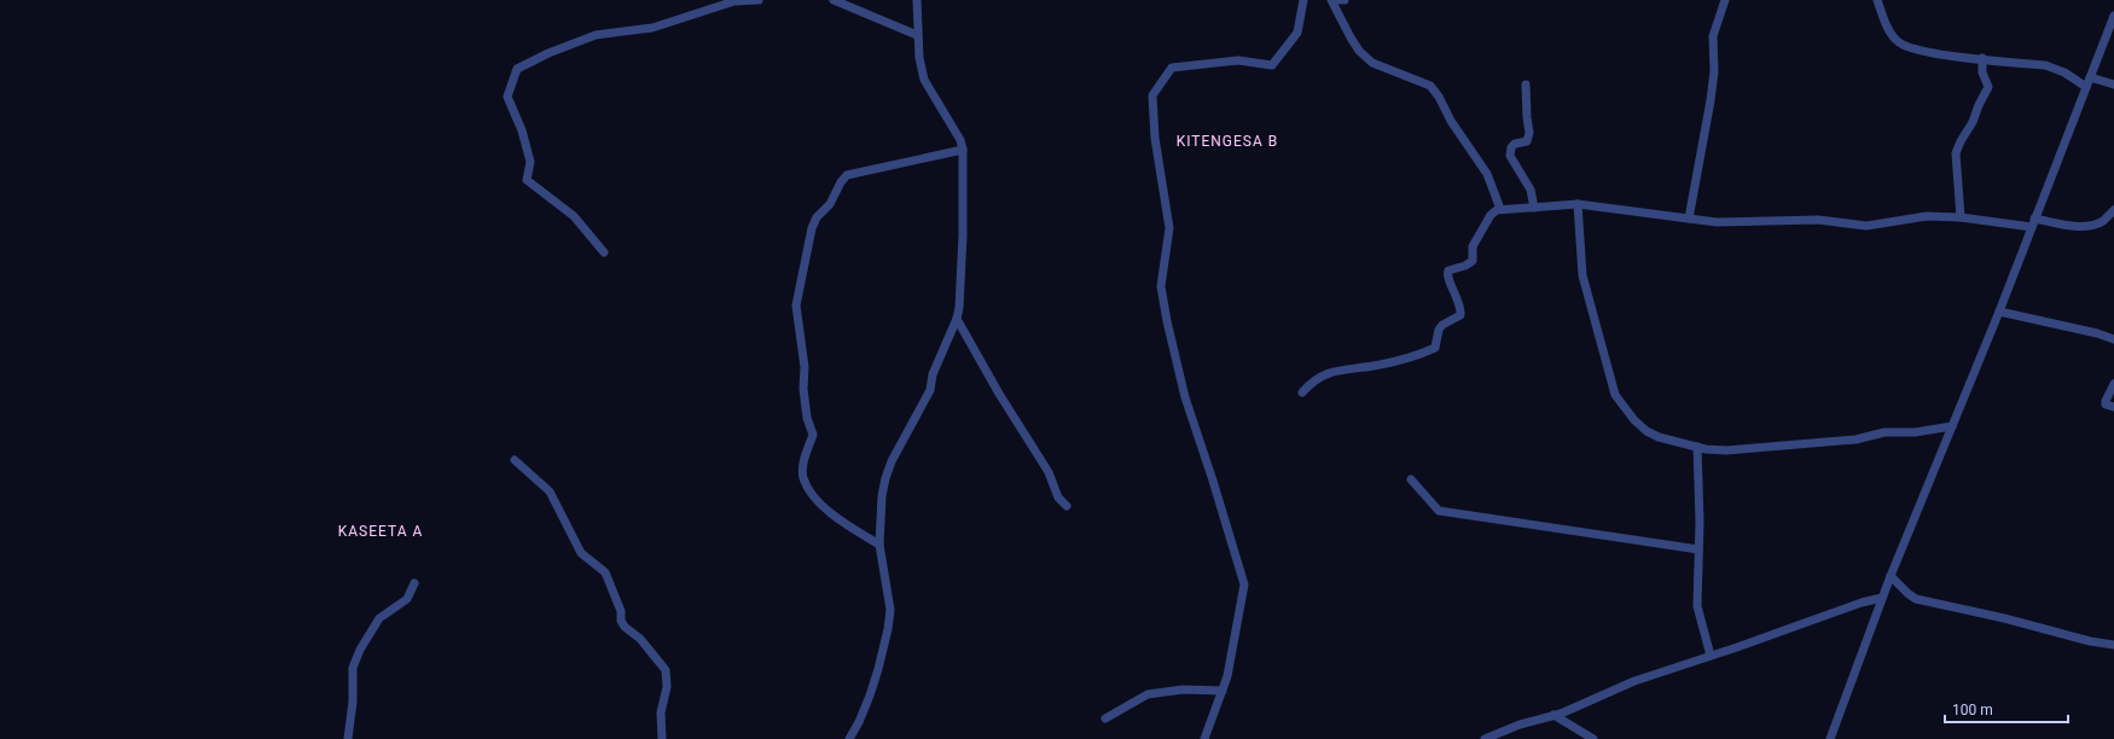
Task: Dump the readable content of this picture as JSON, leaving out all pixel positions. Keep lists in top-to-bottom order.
{
  "districts": ["KITENGESA B", "KASEETA A"],
  "scale_bar": "100 m"
}
